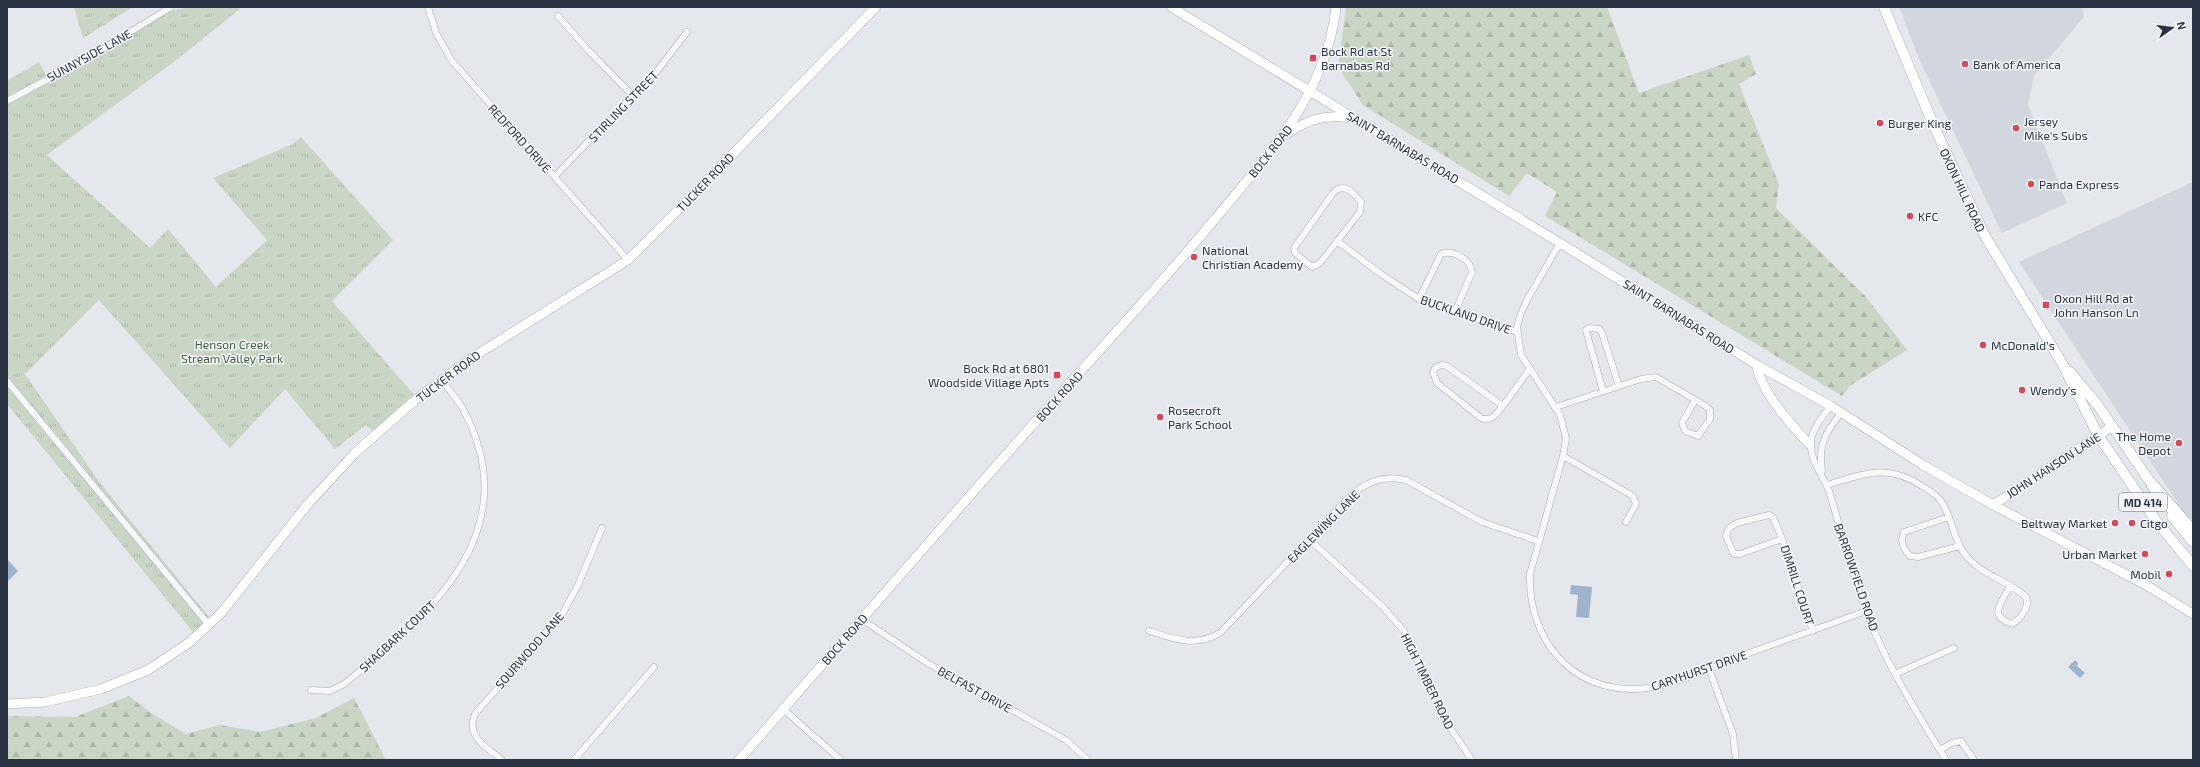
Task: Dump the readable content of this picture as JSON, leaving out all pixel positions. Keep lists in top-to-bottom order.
{
  "streets": {
    "main road": [
      "SAINT BARNABAS ROAD",
      "BOCK ROAD",
      "TUCKER ROAD",
      "OXON HILL ROAD",
      "JOHN HANSON LANE",
      "MD 414"
    ],
    "street": [
      "SUNNYSIDE LANE",
      "STIRLING STREET",
      "REDFORD DRIVE",
      "BUCKLAND DRIVE",
      "EAGLEWING LANE",
      "BARROWFIELD ROAD",
      "DIMRILL COURT",
      "SHAGBARK COURT",
      "SOURWOOD LANE",
      "CARYHURST DRIVE",
      "HIGH TIMBER ROAD",
      "BELFAST DRIVE"
    ]
  },
  "crossings": [
    ["STIRLING STREET", "REDFORD DRIVE"],
    ["REDFORD DRIVE", "TUCKER ROAD"],
    ["SAINT BARNABAS ROAD", "BOCK ROAD"],
    ["SAINT BARNABAS ROAD", "JOHN HANSON LANE"],
    ["SAINT BARNABAS ROAD", "BARROWFIELD ROAD"],
    ["BOCK ROAD", "BELFAST DRIVE"],
    ["TUCKER ROAD", "SHAGBARK COURT"],
    ["OXON HILL ROAD", "JOHN HANSON LANE"],
    ["BUCKLAND DRIVE", "CARYHURST DRIVE"],
    ["EAGLEWING LANE", "CARYHURST DRIVE"],
    ["EAGLEWING LANE", "HIGH TIMBER ROAD"],
    ["BARROWFIELD ROAD", "CARYHURST DRIVE"],
    ["DIMRILL COURT", "CARYHURST DRIVE"]
  ],
  "parks": ["Henson Creek Stream Valley Park"],
  "places": {
    "transit": ["Bock Rd at St Barnabas Rd", "Oxon Hill Rd at John Hanson Ln", "Bock Rd at 6801 Woodside Village Apts"],
    "other": [
      "Bank of America",
      "Burger King",
      "Jersey Mike's Subs",
      "Panda Express",
      "KFC",
      "National Christian Academy",
      "McDonald's",
      "Wendy's",
      "Rosecroft Park School",
      "The Home Depot",
      "Beltway Market",
      "Citgo",
      "Urban Market",
      "Mobil"
    ]
  },
  "north": "right"
}
